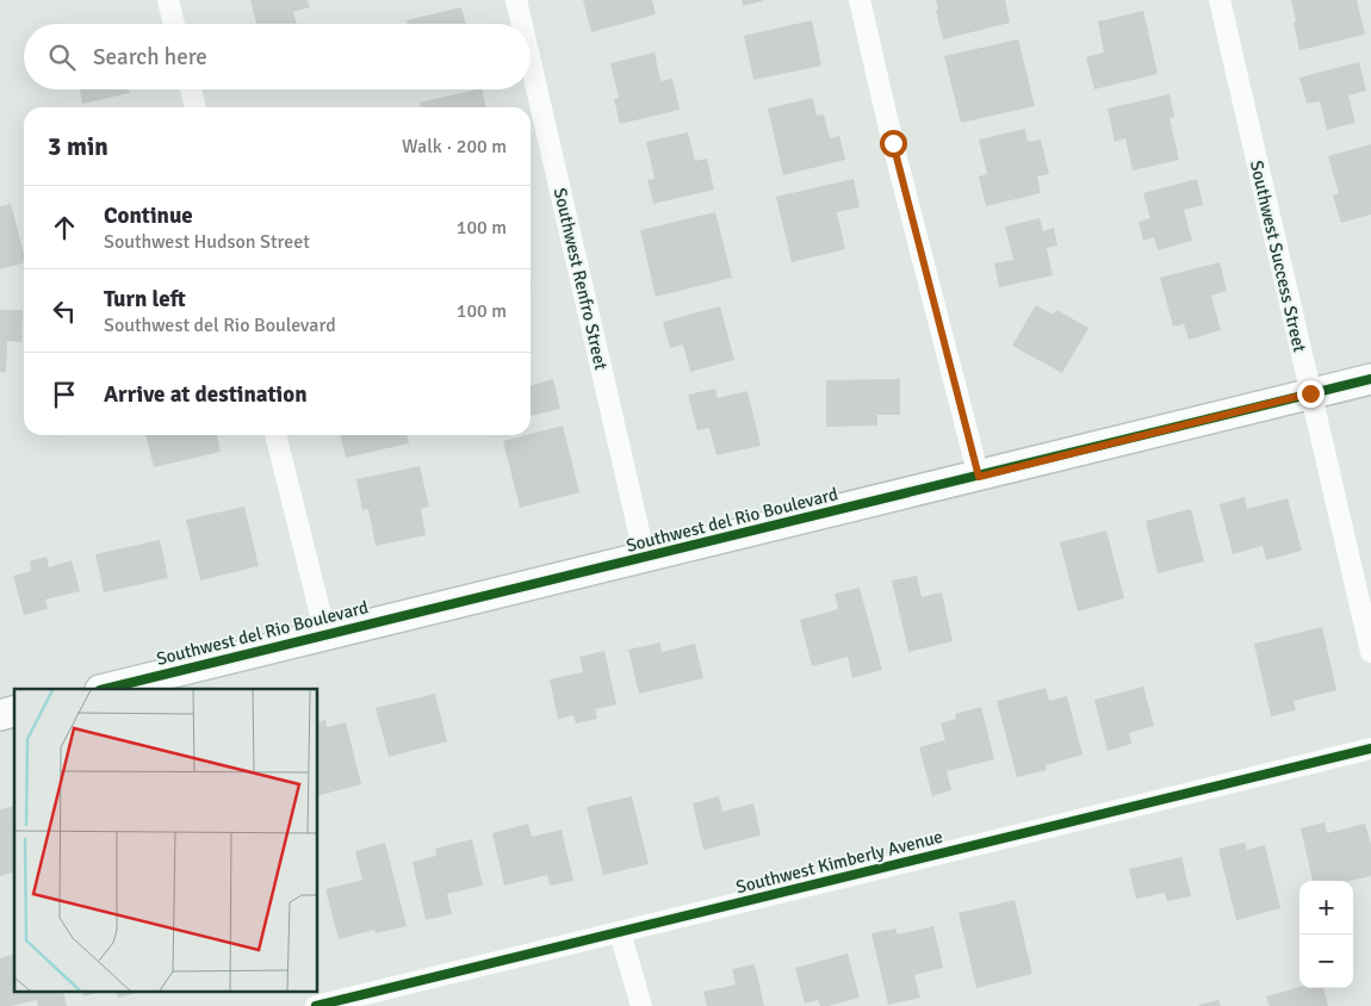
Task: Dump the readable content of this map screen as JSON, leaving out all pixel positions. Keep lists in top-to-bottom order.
{
  "streets": {
    "street": [
      "Southwest Success Street",
      "Southwest Renfro Street",
      "Southwest del Rio Boulevard",
      "Southwest Kimberly Avenue"
    ]
  },
  "crossings": [
    ["Southwest Success Street", "Southwest del Rio Boulevard"],
    ["Southwest Renfro Street", "Southwest del Rio Boulevard"]
  ],
  "page": {
    "search": "Search here",
    "heading": ["3 min", "Walk · 200 m"],
    "list": [
      ["Continue", "Southwest Hudson Street", "100 m"],
      ["Turn left", "Southwest del Rio Boulevard", "100 m"],
      "Arrive at destination"
    ],
    "map_buttons": ["+", "−"]
  }
}
